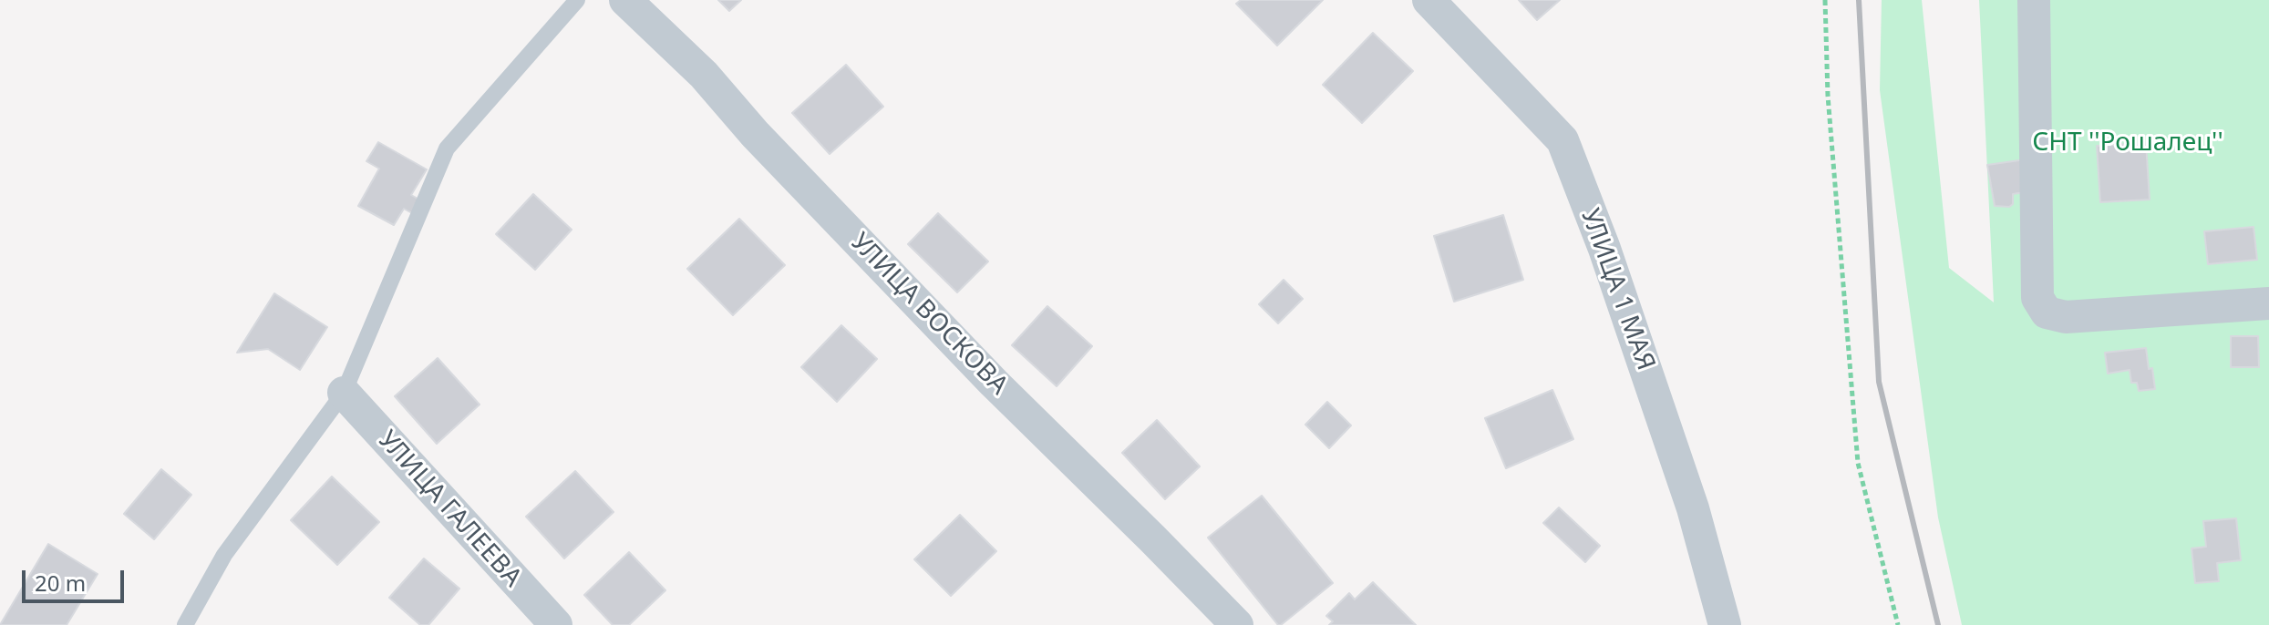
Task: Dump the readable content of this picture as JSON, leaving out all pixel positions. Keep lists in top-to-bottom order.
{
  "streets": {
    "street": ["УЛИЦА 1 МАЯ", "УЛИЦА ВОСКОВА", "УЛИЦА ГАЛЕЕВА"]
  },
  "parks": ["СНТ ''Рошалец''"],
  "scale_bar": "20 m"
}
